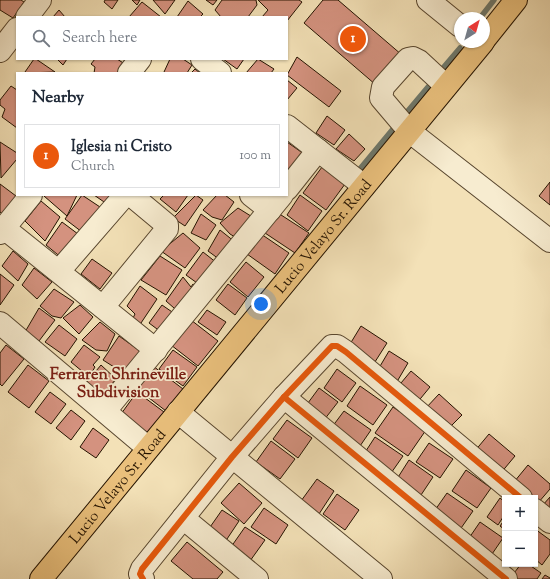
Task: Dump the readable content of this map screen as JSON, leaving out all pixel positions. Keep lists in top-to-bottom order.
{
  "streets": {
    "main road": ["Lucio Velayo Sr. Road"]
  },
  "districts": ["Ferraren Shrineville Subdivision"],
  "north": "top right",
  "page": {
    "search": "Search here",
    "pins": "1",
    "heading": "Nearby",
    "list": [
      {
        "mark": "1",
        "name": "Iglesia ni Cristo",
        "note": "Church",
        "value": "100 m"
      }
    ],
    "map_buttons": ["+", "−"]
  }
}
